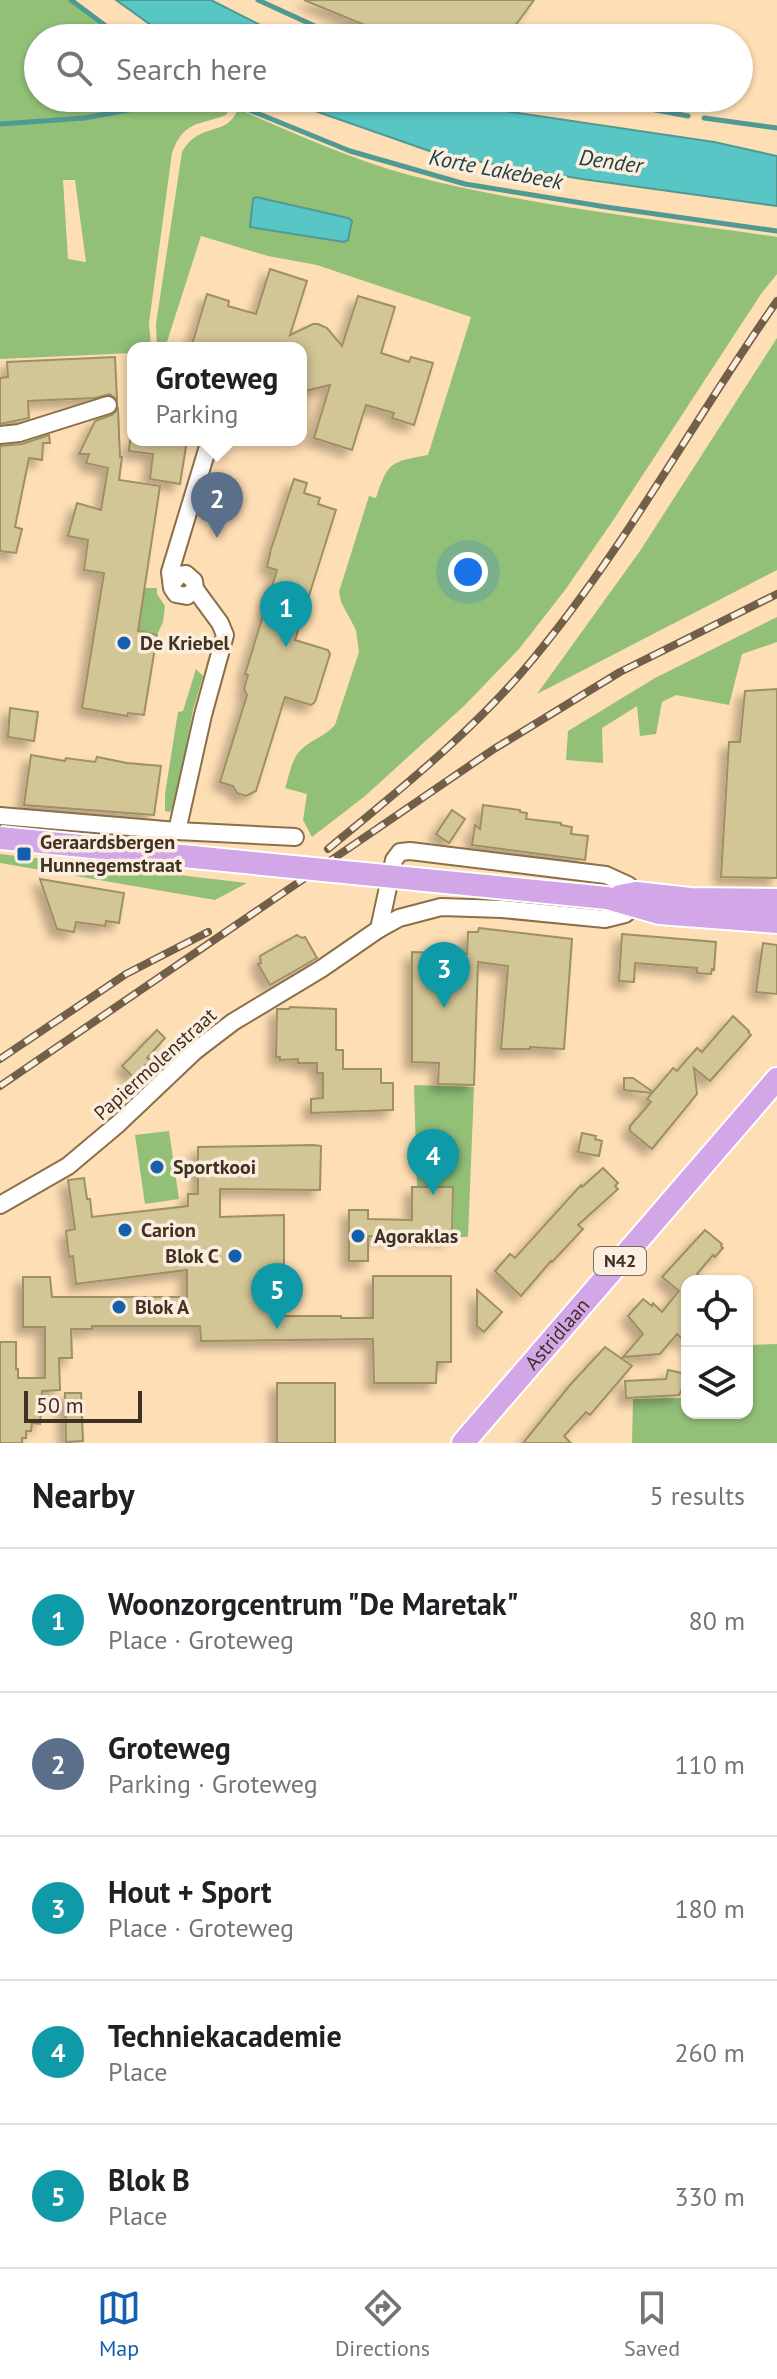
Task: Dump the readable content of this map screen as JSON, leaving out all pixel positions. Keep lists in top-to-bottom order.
{
  "streets": {
    "main road": ["N42", "Astridlaan"],
    "street": ["Papiermolenstraat"]
  },
  "water": ["Dender", "Korte Lakebeek"],
  "places": {
    "other": [
      "De Kriebel",
      "Sportkooi",
      "Carion",
      "Agoraklas",
      "Blok C",
      "Blok A"
    ],
    "transit": ["Geraardsbergen Hunnegemstraat"]
  },
  "scale_bar": "50 m",
  "page": {
    "search": "Search here",
    "popup": ["Groteweg", "Parking"],
    "pins": [
      "2",
      "1",
      "3",
      "4",
      "5"
    ],
    "scale": "50 m",
    "heading": ["Nearby", "5 results"],
    "list": [
      {
        "mark": "1",
        "name": "Woonzorgcentrum \"De Maretak\"",
        "note": "Place · Groteweg",
        "value": "80 m"
      },
      {
        "mark": "2",
        "name": "Groteweg",
        "note": "Parking · Groteweg",
        "value": "110 m"
      },
      {
        "mark": "3",
        "name": "Hout + Sport",
        "note": "Place · Groteweg",
        "value": "180 m"
      },
      {
        "mark": "4",
        "name": "Techniekacademie",
        "note": "Place",
        "value": "260 m"
      },
      {
        "mark": "5",
        "name": "Blok B",
        "note": "Place",
        "value": "330 m"
      }
    ],
    "nav": ["Map", "Directions", "Saved"]
  }
}
